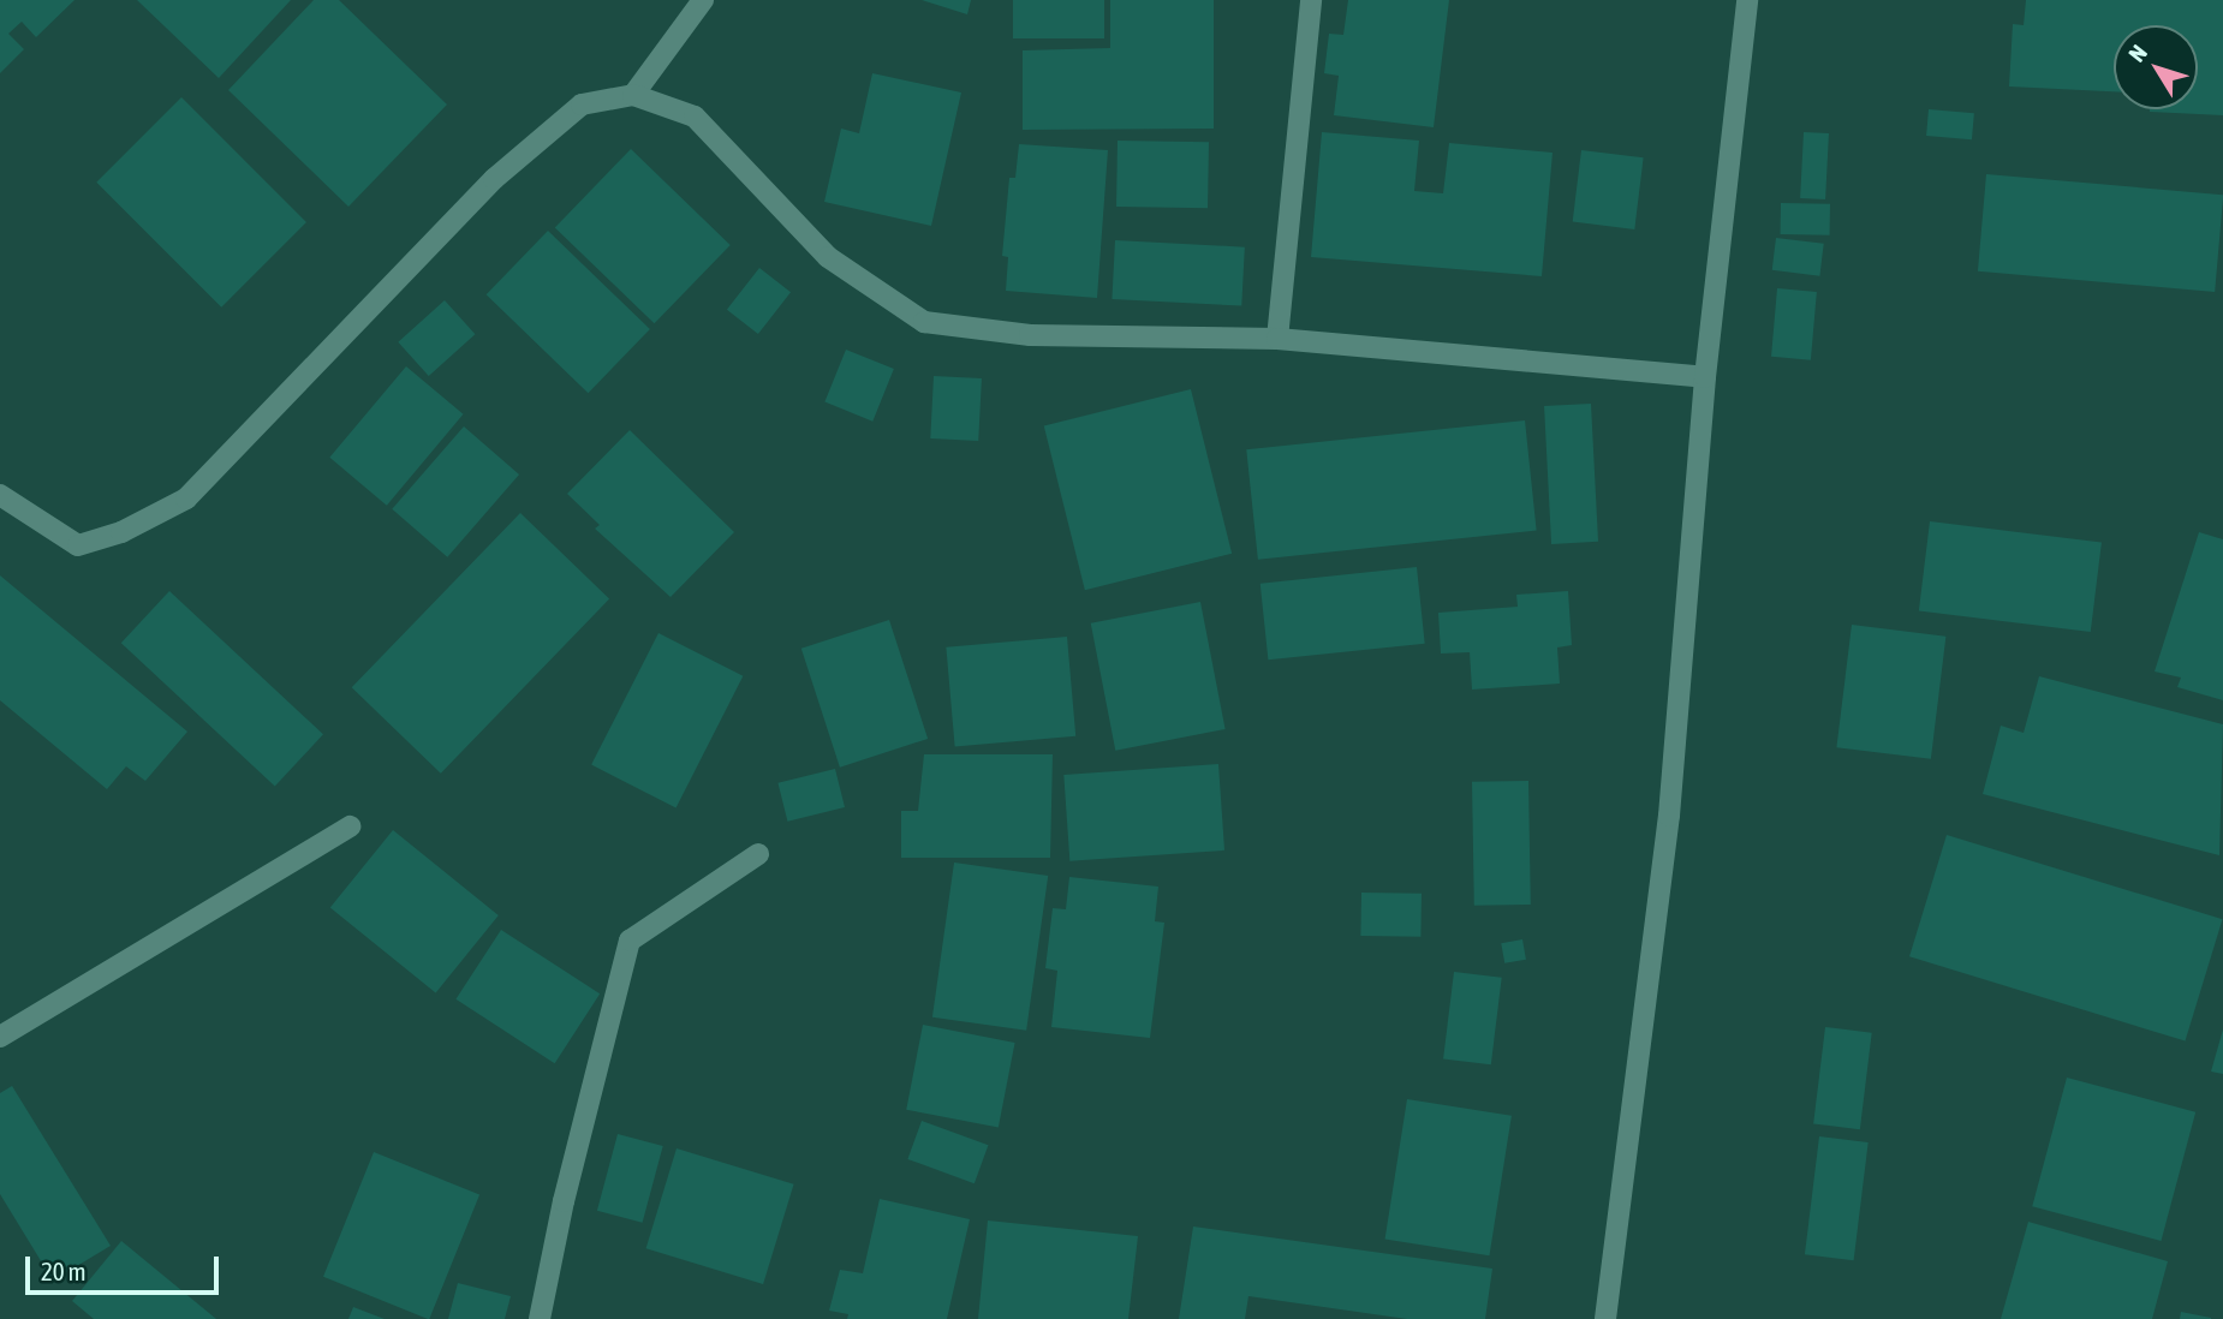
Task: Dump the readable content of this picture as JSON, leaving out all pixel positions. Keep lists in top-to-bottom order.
{
  "scale_bar": "20 m",
  "north": "top left"
}
